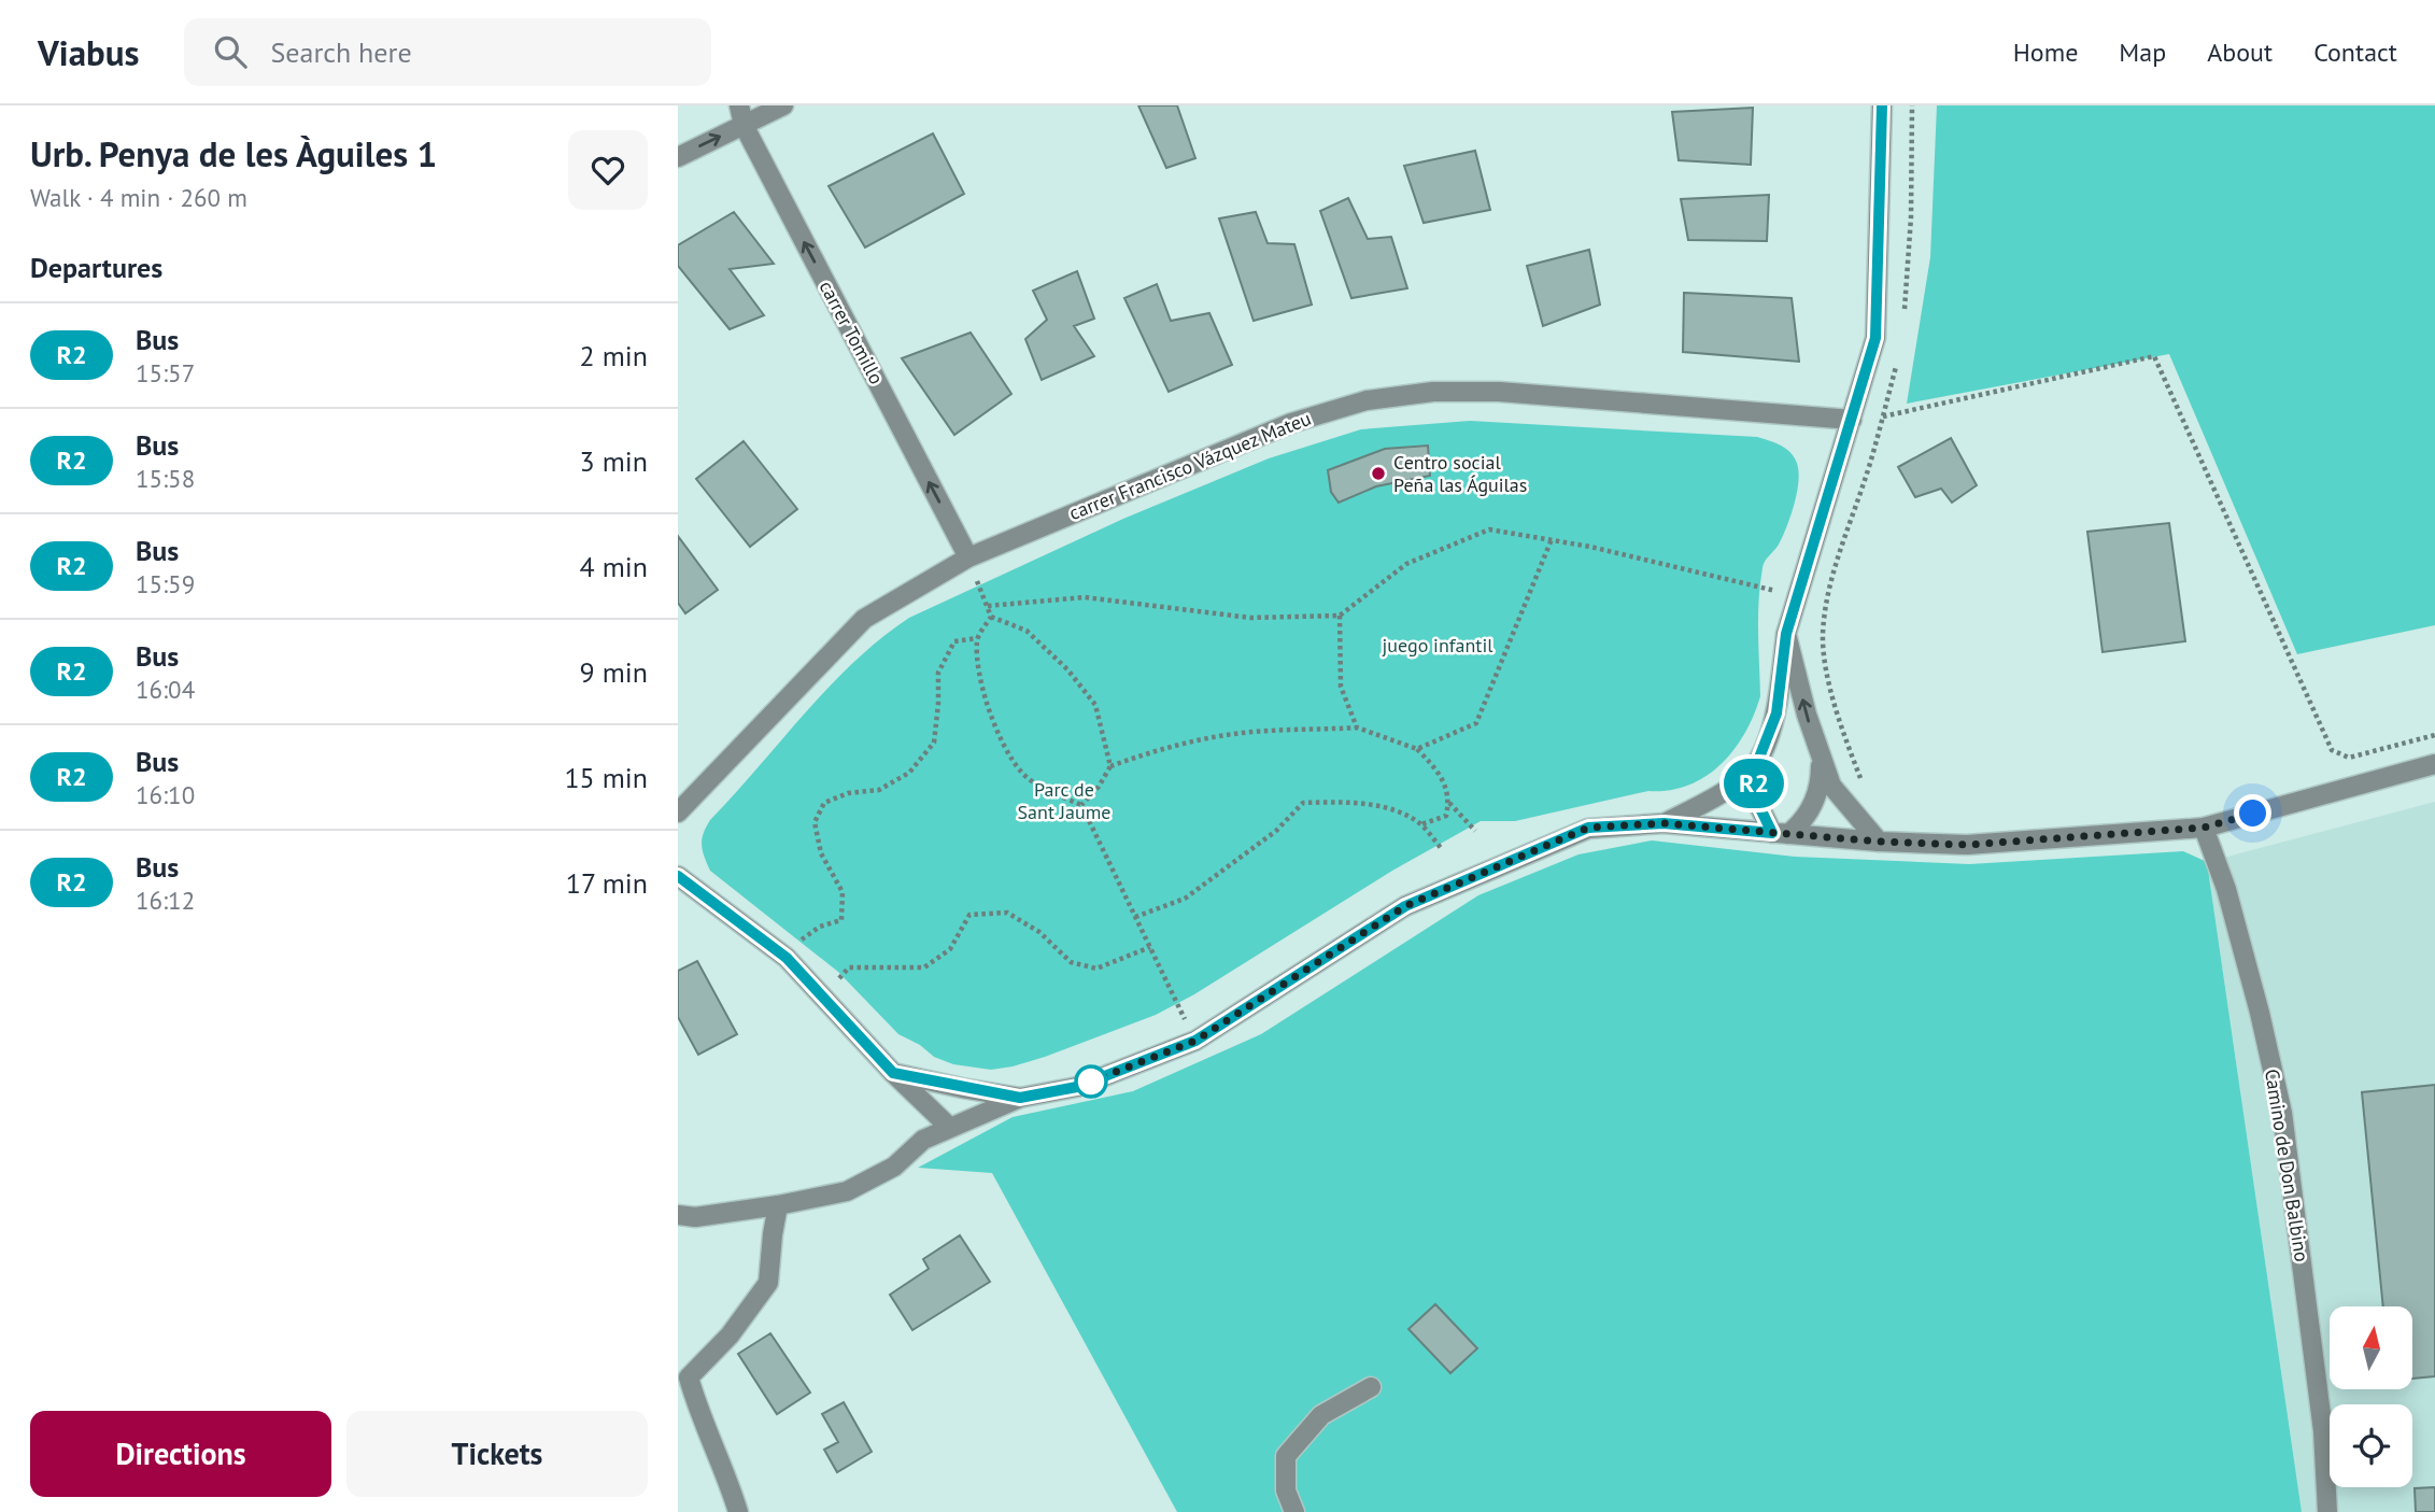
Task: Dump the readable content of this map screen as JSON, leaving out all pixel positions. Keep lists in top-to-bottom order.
{
  "streets": {
    "street": ["carrer Tomillo", "carrer Francisco Vázquez Mateu", "Camino de Don Balbino"]
  },
  "crossings": [
    ["carrer Tomillo", "carrer Francisco Vázquez Mateu"]
  ],
  "one_way": ["carrer Tomillo"],
  "parks": ["juego infantil", "Parc de Sant Jaume"],
  "places": ["Centro social Peña las Águilas"],
  "lines": ["bus line R2"],
  "north": "top",
  "page": {
    "header": "Viabus",
    "search": "Search here",
    "nav": [
      "Home",
      "Map",
      "About",
      "Contact"
    ],
    "heading": [
      ["Urb. Penya de les Àguiles 1", "Walk · 4 min · 260 m"],
      "Departures"
    ],
    "on_map": "R2",
    "list": [
      {
        "mark": "R2",
        "name": "Bus",
        "note": "15:57",
        "value": "2 min"
      },
      {
        "mark": "R2",
        "name": "Bus",
        "note": "15:58",
        "value": "3 min"
      },
      {
        "mark": "R2",
        "name": "Bus",
        "note": "15:59",
        "value": "4 min"
      },
      {
        "mark": "R2",
        "name": "Bus",
        "note": "16:04",
        "value": "9 min"
      },
      {
        "mark": "R2",
        "name": "Bus",
        "note": "16:10",
        "value": "15 min"
      },
      {
        "mark": "R2",
        "name": "Bus",
        "note": "16:12",
        "value": "17 min"
      }
    ],
    "buttons": ["Directions", "Tickets"]
  }
}
